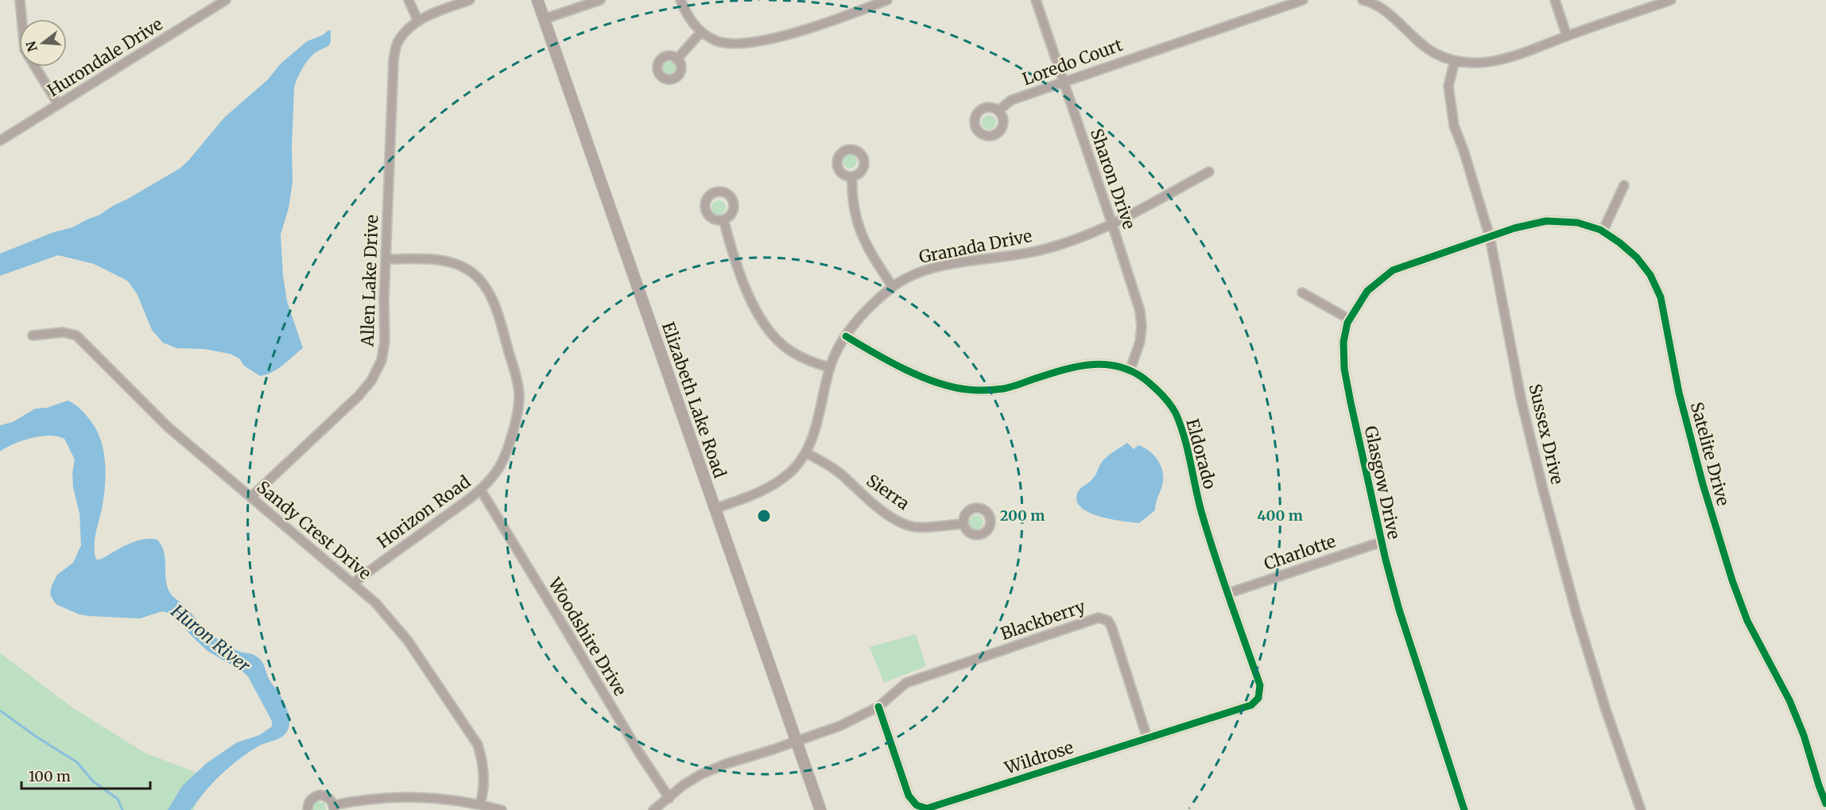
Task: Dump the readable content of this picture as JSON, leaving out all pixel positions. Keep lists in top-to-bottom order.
{
  "streets": {
    "street": [
      "Hurondale Drive",
      "Loredo Court",
      "Sharon Drive",
      "Granada Drive",
      "Allen Lake Drive",
      "Elizabeth Lake Road",
      "Sussex Drive",
      "Eldorado",
      "Satelite Drive",
      "Glasgow Drive",
      "Sierra",
      "Horizon Road",
      "Sandy Crest Drive",
      "Charlotte",
      "Blackberry",
      "Woodshire Drive",
      "Wildrose"
    ]
  },
  "crossings": [
    ["Loredo Court", "Sharon Drive"],
    ["Sharon Drive", "Granada Drive"],
    ["Sharon Drive", "Eldorado"],
    ["Granada Drive", "Elizabeth Lake Road"],
    ["Granada Drive", "Eldorado"],
    ["Granada Drive", "Sierra"],
    ["Allen Lake Drive", "Horizon Road"],
    ["Allen Lake Drive", "Sandy Crest Drive"],
    ["Sussex Drive", "Satelite Drive"],
    ["Sussex Drive", "Glasgow Drive"],
    ["Eldorado", "Charlotte"],
    ["Eldorado", "Wildrose"],
    ["Satelite Drive", "Glasgow Drive"],
    ["Glasgow Drive", "Charlotte"],
    ["Horizon Road", "Sandy Crest Drive"],
    ["Horizon Road", "Woodshire Drive"],
    ["Blackberry", "Wildrose"]
  ],
  "water": ["Huron River"],
  "scale_bar": "100 m",
  "north": "left",
  "rings": ["200 m", "400 m"]
}
